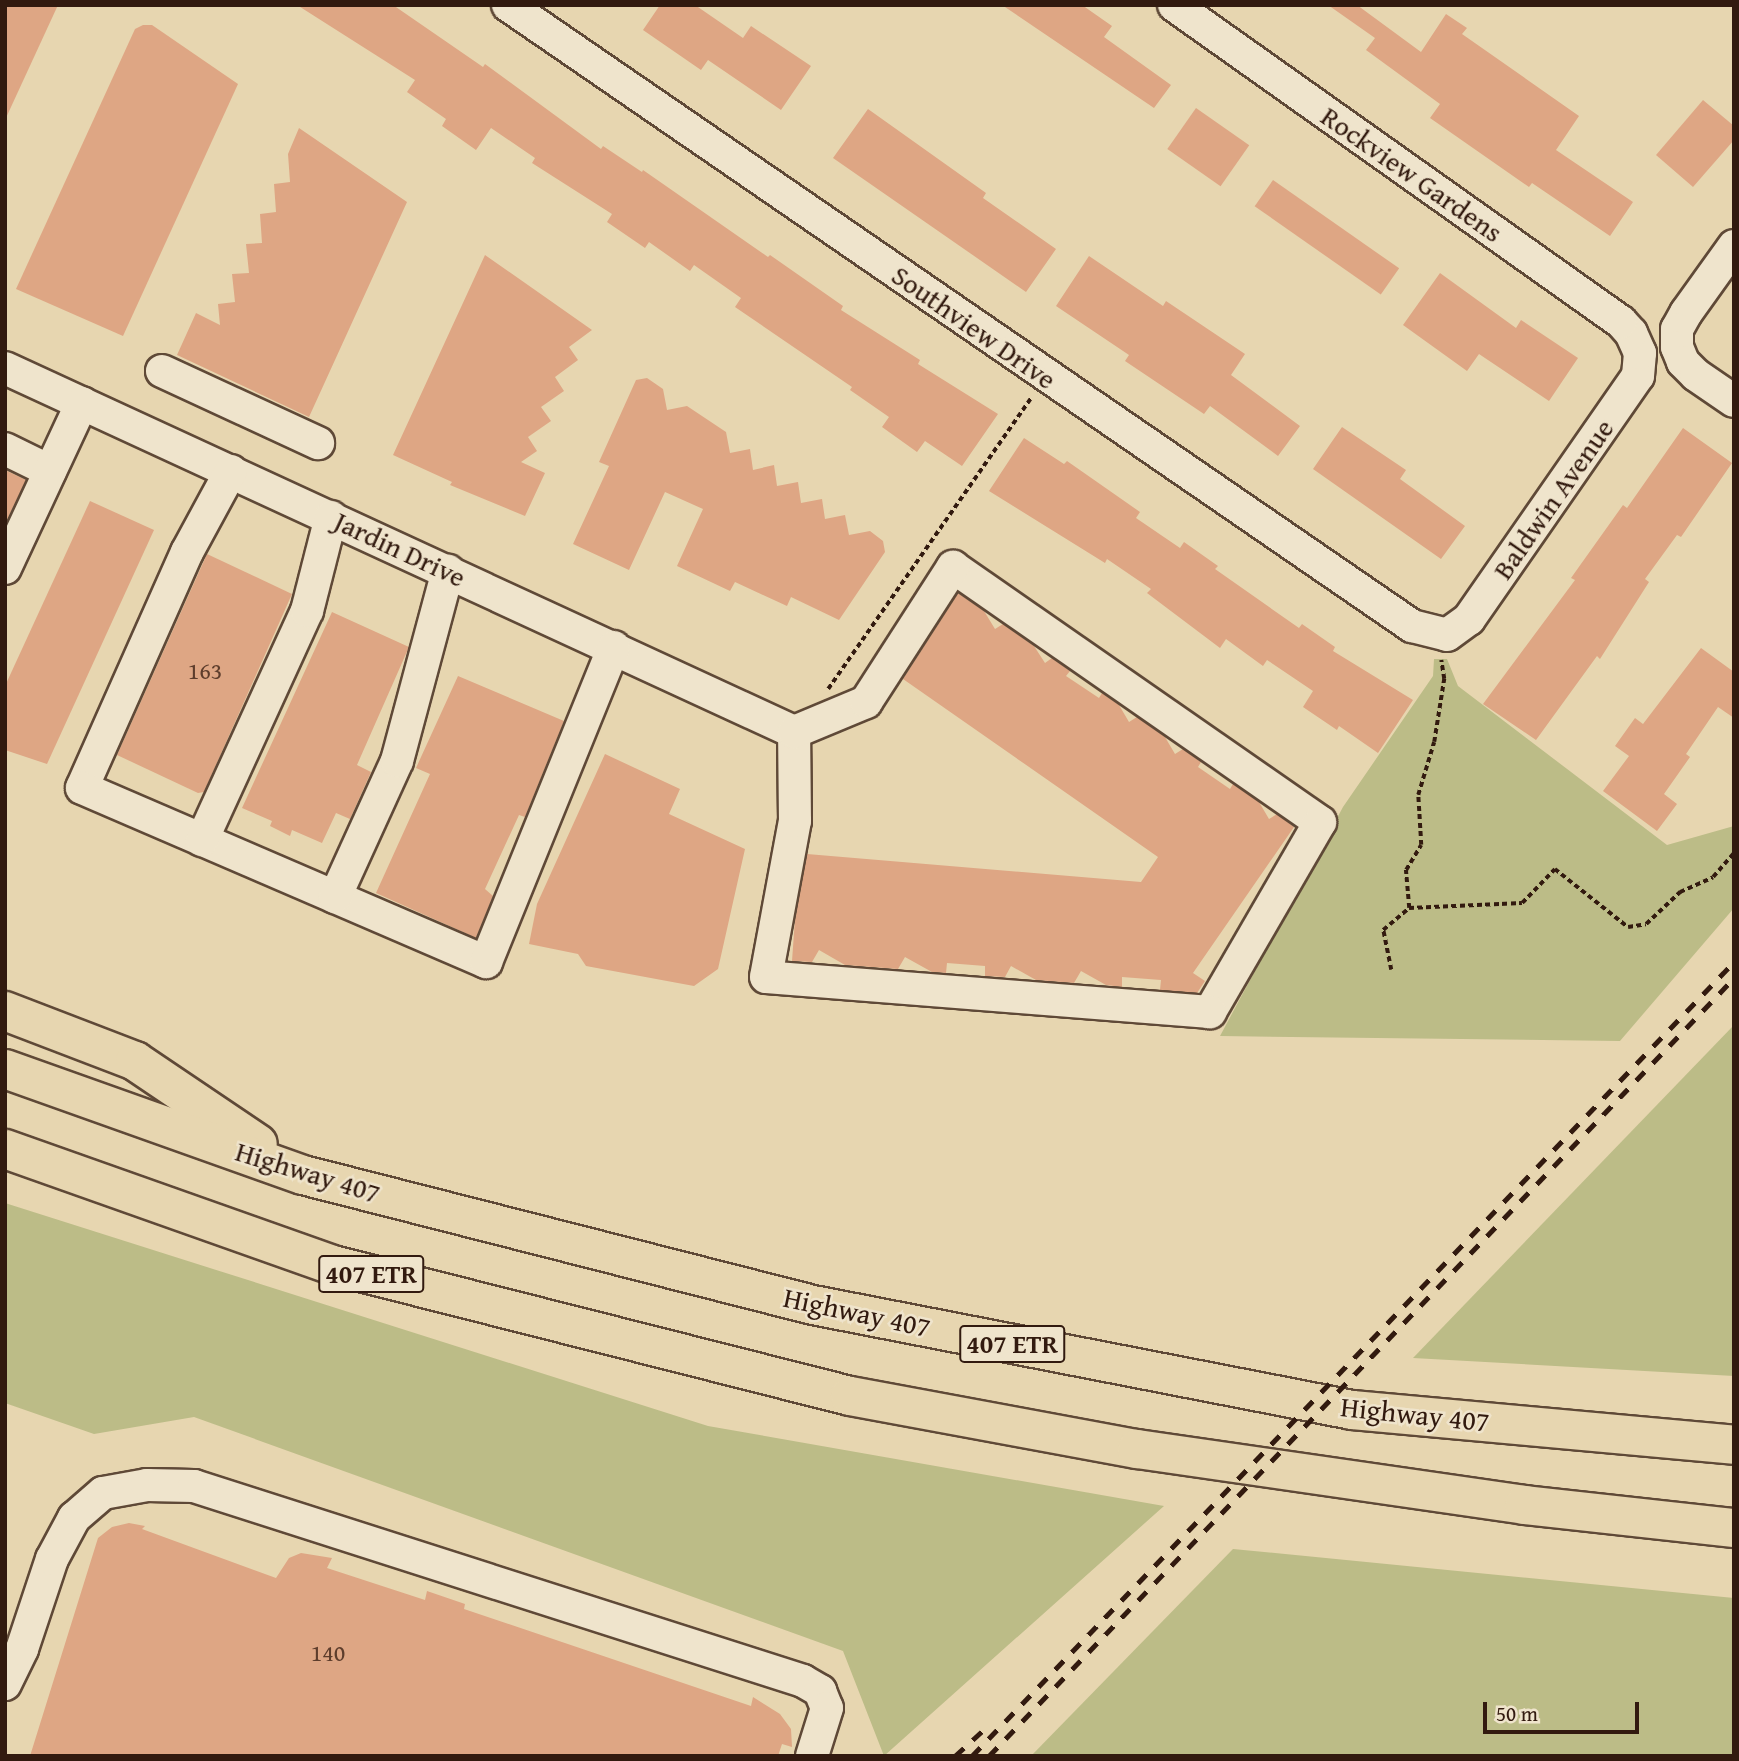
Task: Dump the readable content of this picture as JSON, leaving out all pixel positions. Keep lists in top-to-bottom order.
{
  "streets": {
    "highway": ["Highway 407", "407 ETR"],
    "street": [
      "Rockview Gardens",
      "Southview Drive",
      "Baldwin Avenue",
      "Jardin Drive"
    ]
  },
  "crossings": [
    ["Rockview Gardens", "Baldwin Avenue"],
    ["Southview Drive", "Baldwin Avenue"]
  ],
  "house_numbers": ["163", "140"],
  "scale_bar": "50 m"
}
